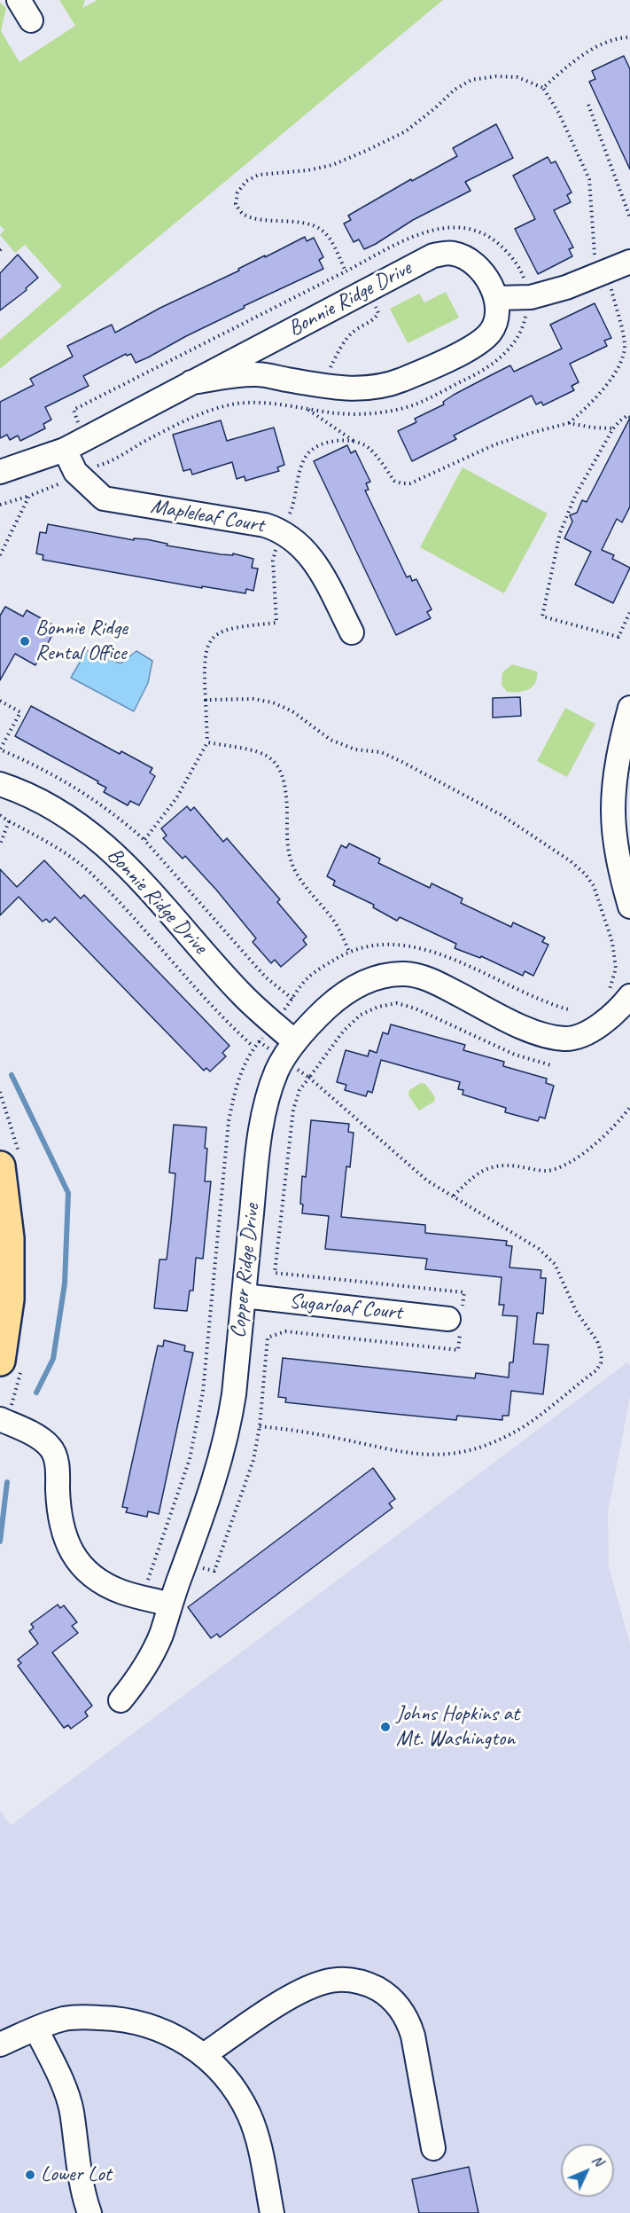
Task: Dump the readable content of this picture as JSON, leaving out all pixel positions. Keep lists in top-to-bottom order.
{
  "streets": {
    "street": [
      "Bonnie Ridge Drive",
      "Mapleleaf Court",
      "Copper Ridge Drive",
      "Sugarloaf Court"
    ]
  },
  "crossings": [
    ["Bonnie Ridge Drive", "Mapleleaf Court"],
    ["Bonnie Ridge Drive", "Copper Ridge Drive"],
    ["Copper Ridge Drive", "Sugarloaf Court"]
  ],
  "places": ["Bonnie Ridge Rental Office", "Johns Hopkins at Mt. Washington", "Lower Lot"],
  "north": "top right"
}
